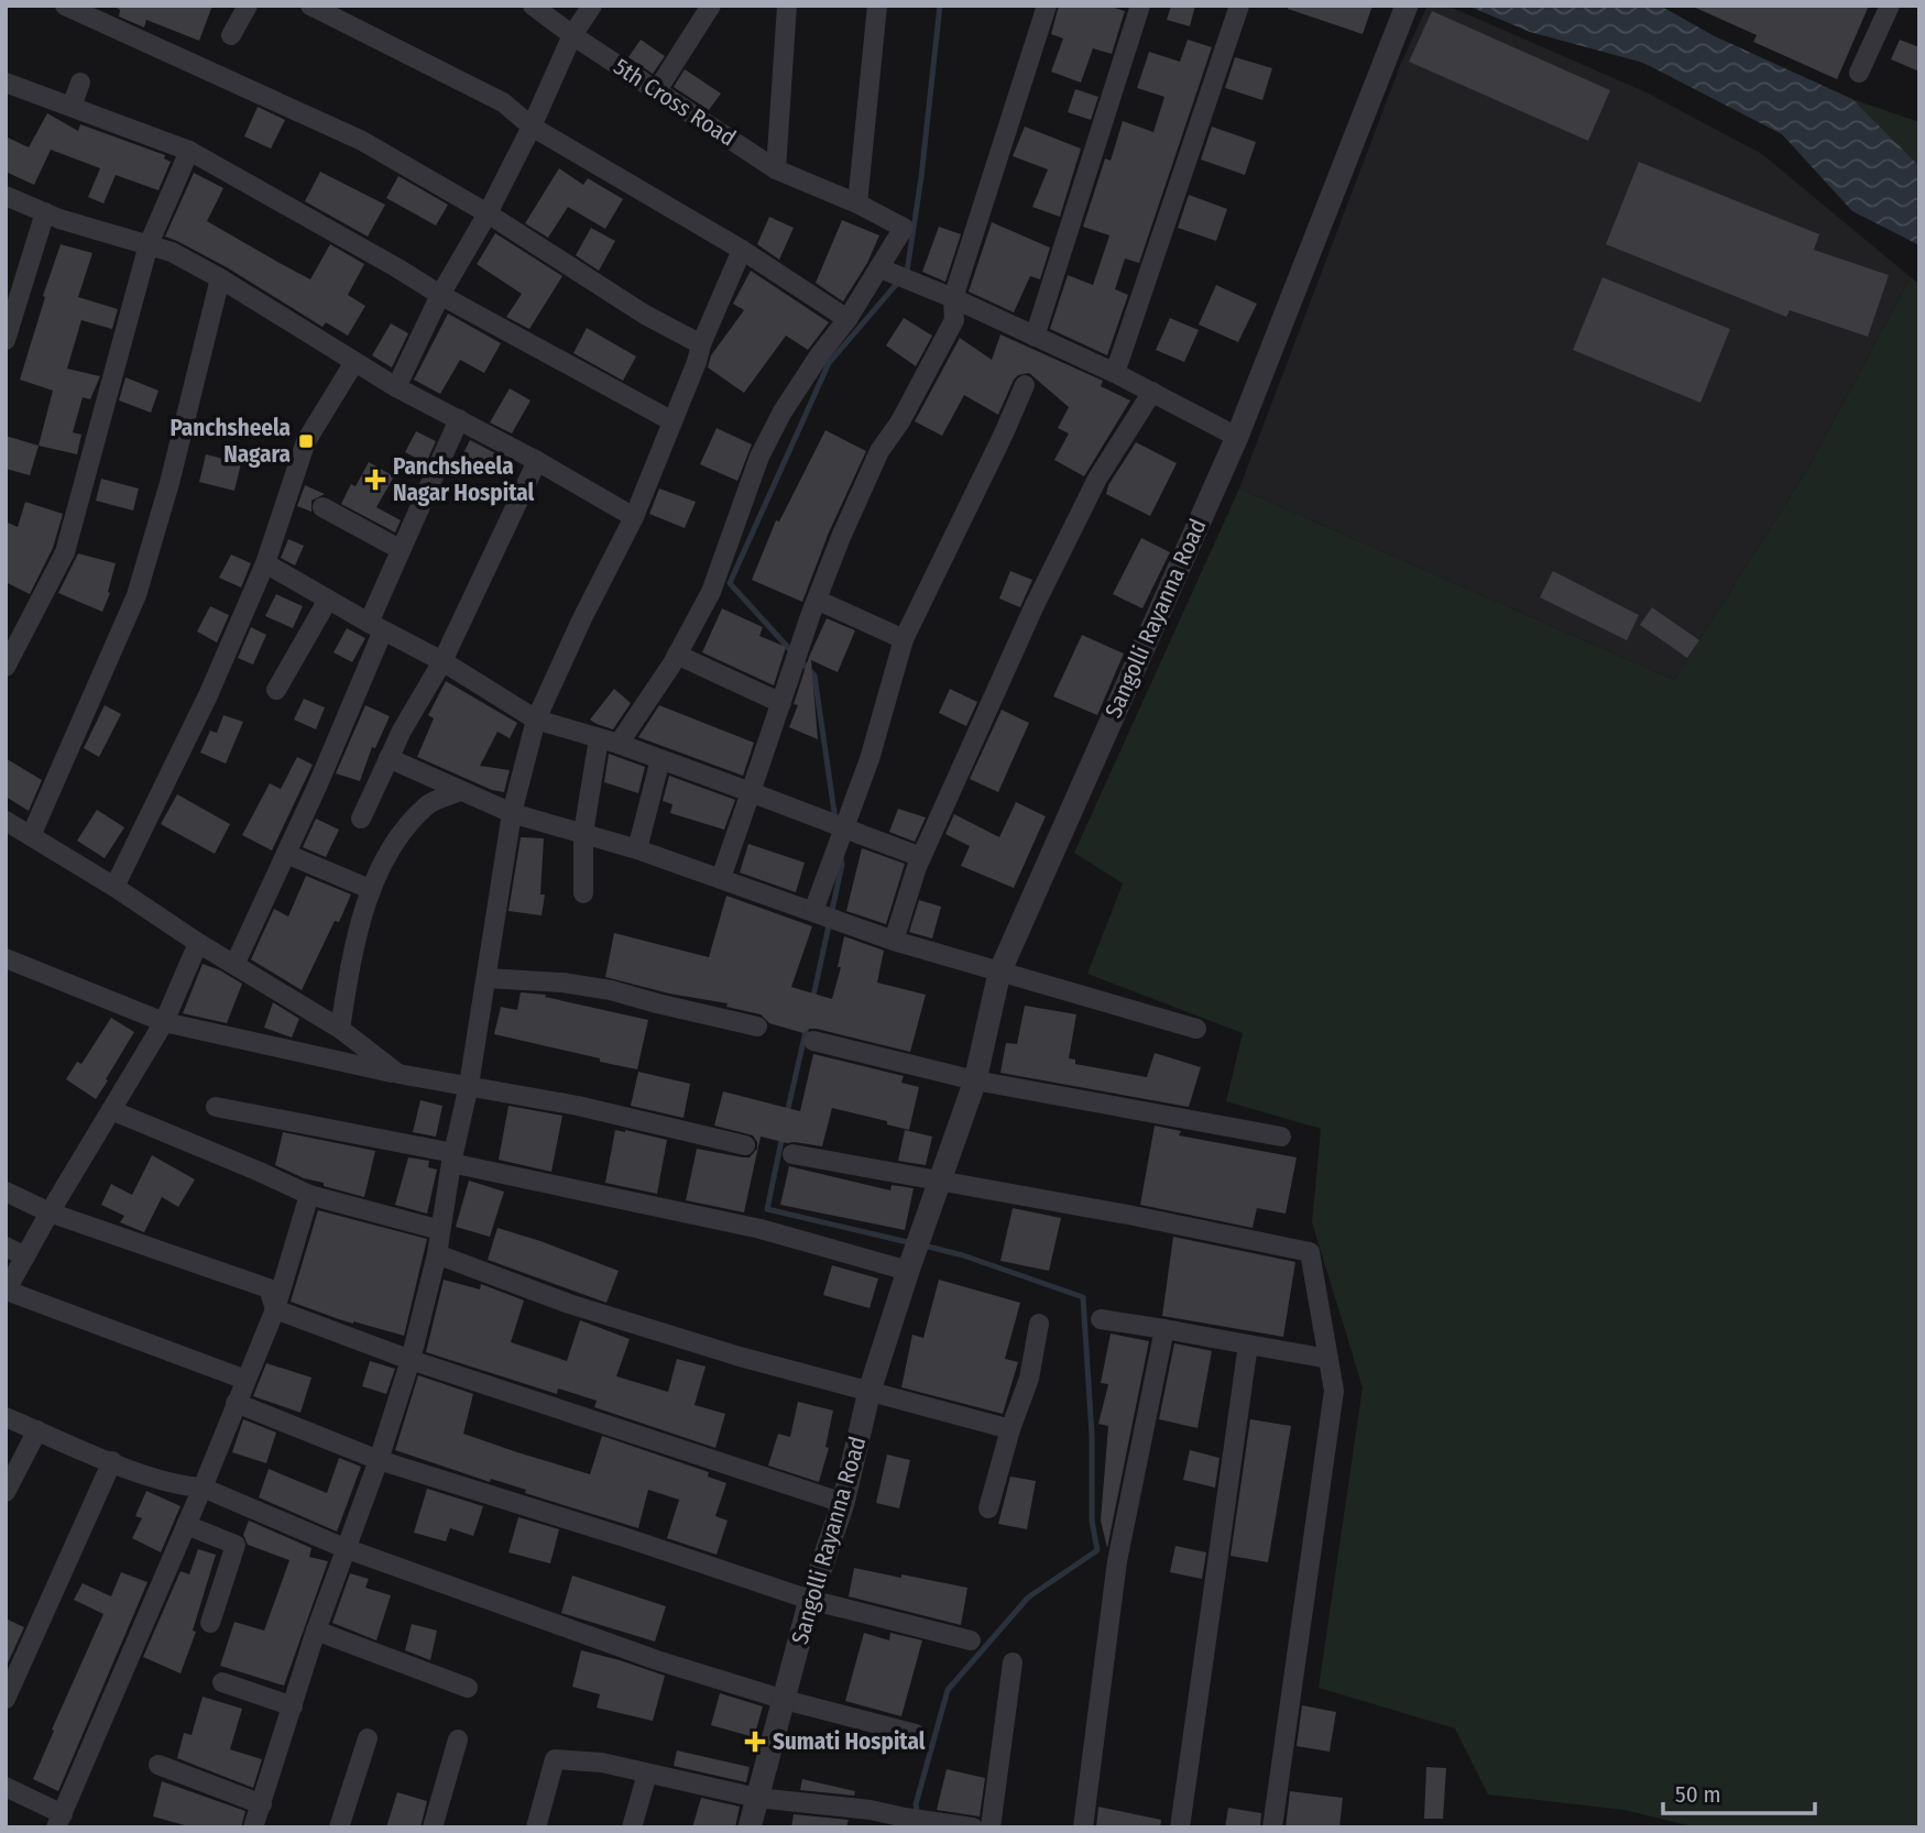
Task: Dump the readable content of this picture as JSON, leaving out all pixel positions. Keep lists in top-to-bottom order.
{
  "streets": {
    "street": ["5th Cross Road", "Sangolli Rayanna Road"]
  },
  "places": {
    "transit": ["Panchsheela Nagara"],
    "health": ["Panchsheela Nagar Hospital", "Sumati Hospital"]
  },
  "scale_bar": "50 m"
}
